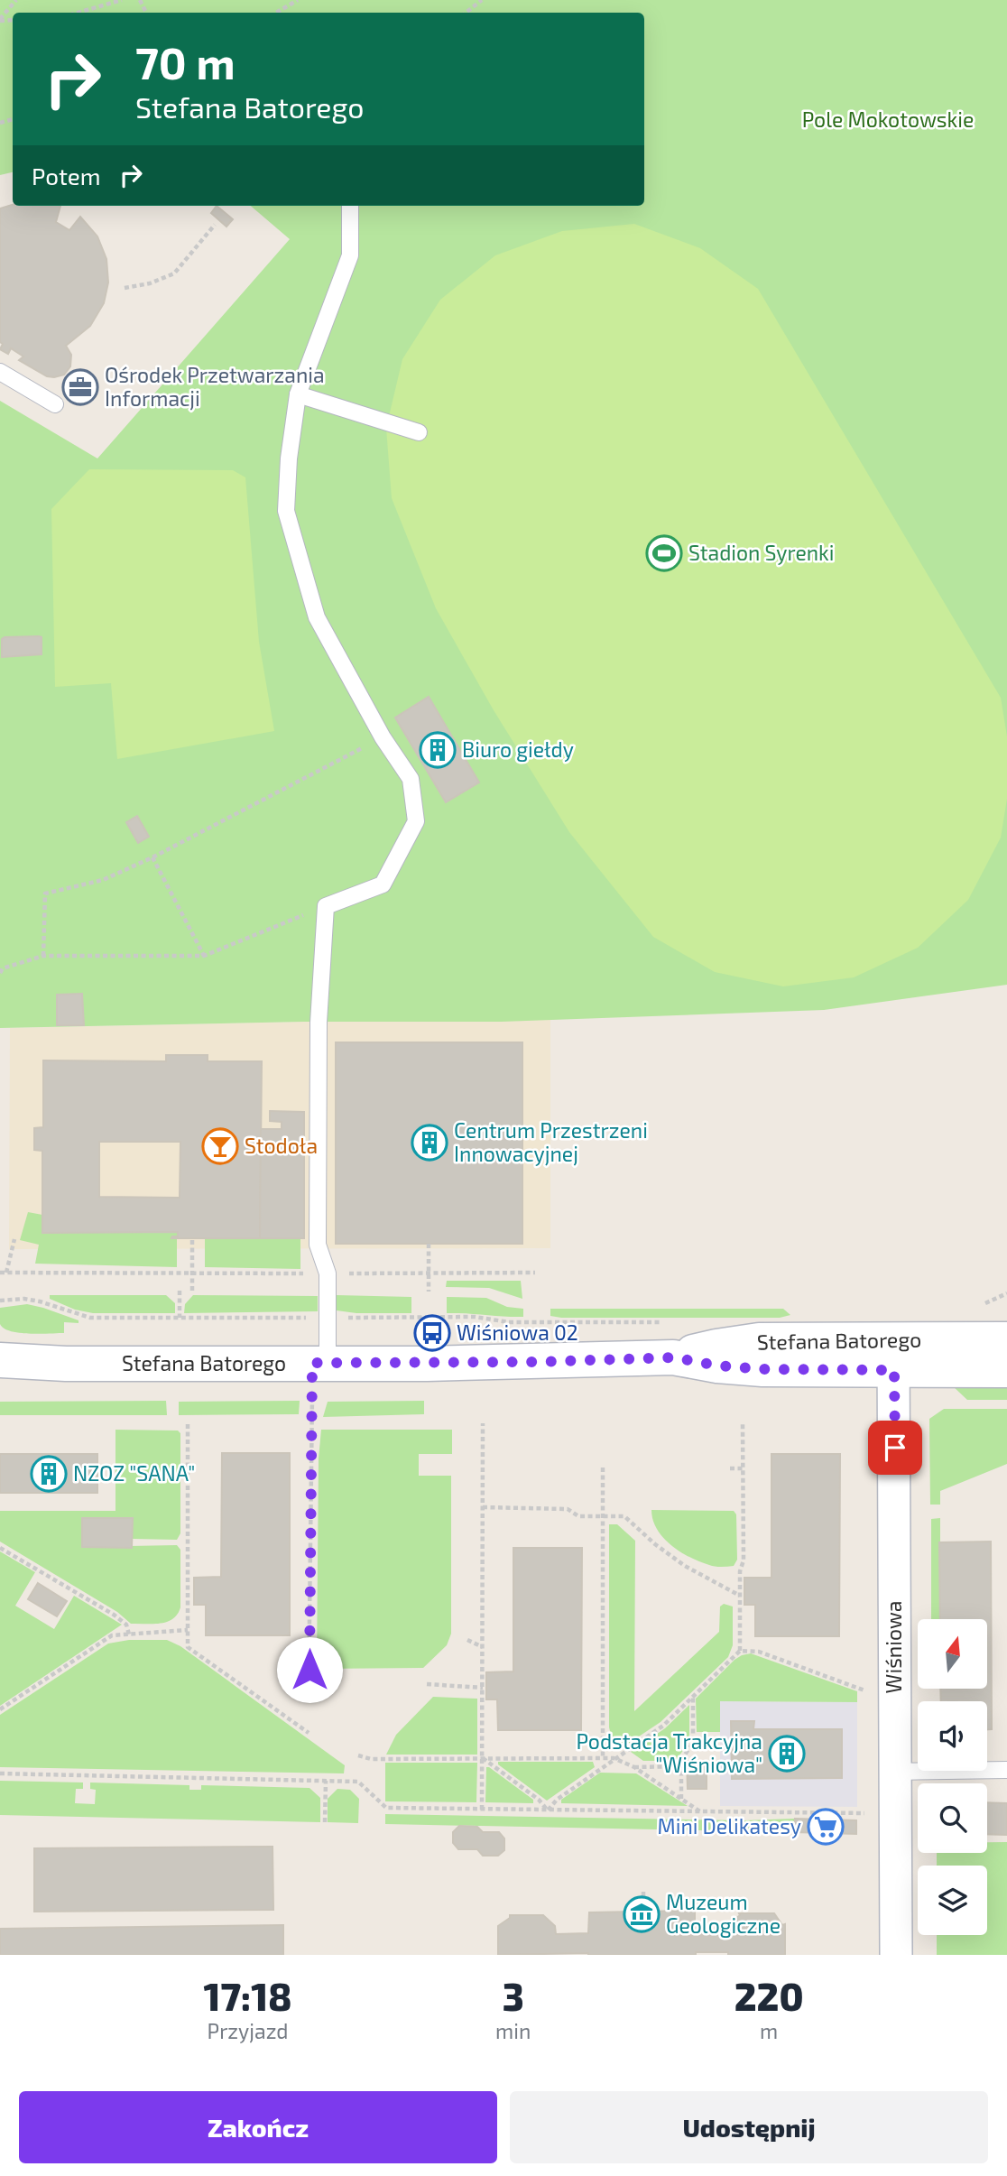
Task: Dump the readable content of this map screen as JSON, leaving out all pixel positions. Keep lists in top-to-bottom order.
{
  "streets": {
    "street": ["Stefana Batorego", "Wiśniowa"]
  },
  "crossings": [
    ["Stefana Batorego", "Wiśniowa"]
  ],
  "parks": ["Pole Mokotowskie"],
  "places": {
    "office": ["Ośrodek Przetwarzania Informacji"],
    "sports": ["Stadion Syrenki"],
    "building": [
      "Biuro giełdy",
      "Centrum Przestrzeni Innowacyjnej",
      "NZOZ \"SANA\"",
      "Podstacja Trakcyjna \"Wiśniowa\""
    ],
    "bar": ["Stodoła"],
    "bus stop": ["Wiśniowa 02"],
    "supermarket": ["Mini Delikatesy"],
    "museum": ["Muzeum Geologiczne"]
  },
  "north": "top",
  "page": {
    "turn": ["70 m", "Stefana Batorego"],
    "then": "Potem",
    "eta": [
      "17:18",
      "Przyjazd",
      "3",
      "min",
      "220",
      "m"
    ],
    "buttons": ["Zakończ", "Udostępnij"]
  }
}
